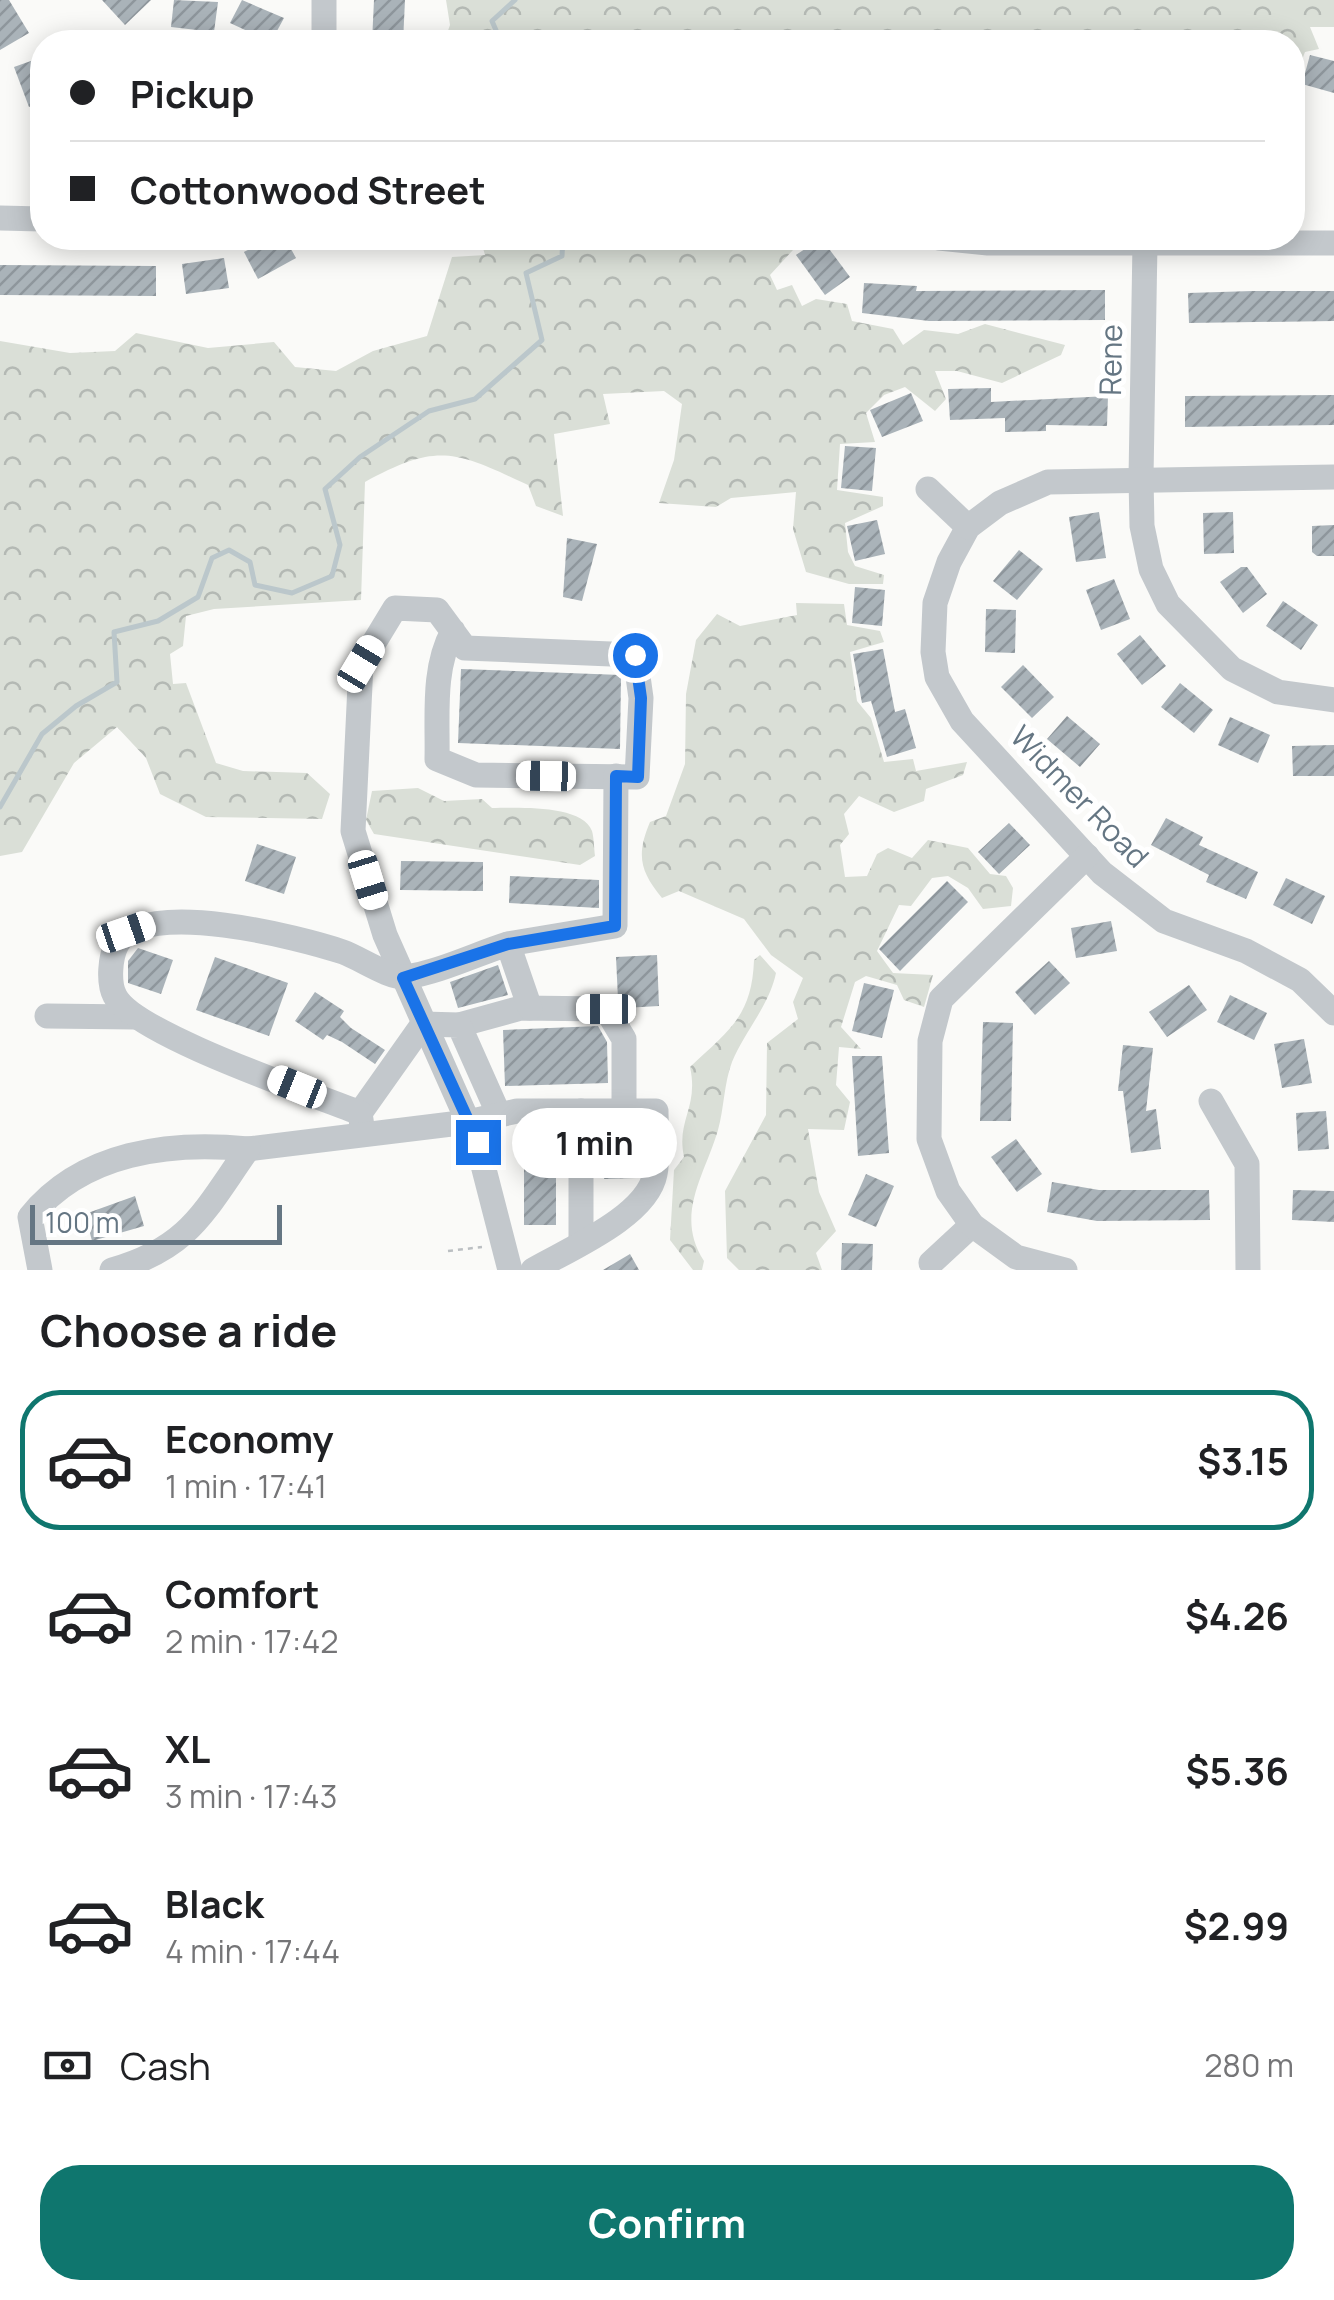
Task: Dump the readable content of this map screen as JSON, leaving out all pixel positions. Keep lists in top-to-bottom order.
{
  "streets": {
    "street": ["Rene", "Widmer Road"]
  },
  "scale_bar": "100 m",
  "page": {
    "banner": ["Pickup", "Cottonwood Street"],
    "bubble": "1 min",
    "scale": "100 m",
    "heading": "Choose a ride",
    "list": [
      {
        "name": "Economy",
        "note": "1 min · 17:41",
        "value": "$3.15"
      },
      {
        "name": "Comfort",
        "note": "2 min · 17:42",
        "value": "$4.26"
      },
      {
        "name": "XL",
        "note": "3 min · 17:43",
        "value": "$5.36"
      },
      {
        "name": "Black",
        "note": "4 min · 17:44",
        "value": "$2.99"
      }
    ],
    "pay": ["Cash", "280 m"],
    "buttons": "Confirm"
  }
}
